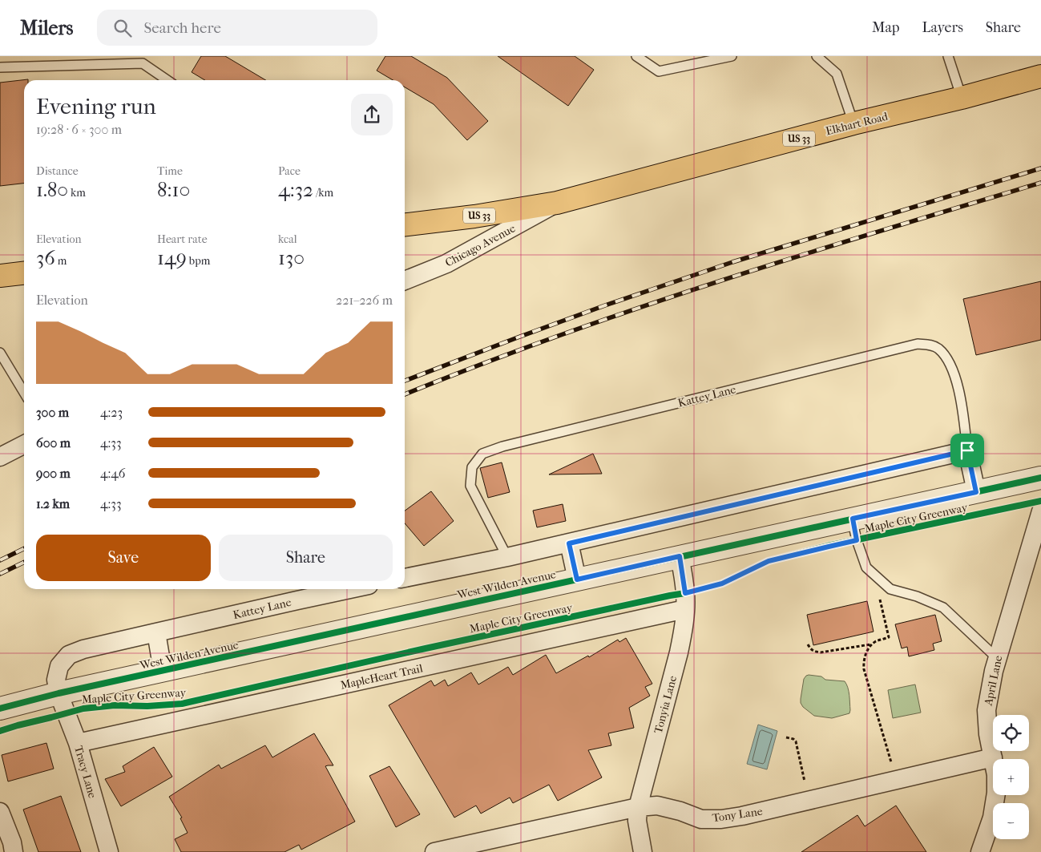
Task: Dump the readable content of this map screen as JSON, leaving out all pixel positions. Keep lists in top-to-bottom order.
{
  "streets": {
    "highway": ["Elkhart Road", "US 33"],
    "street": [
      "Chicago Avenue",
      "Kattey Lane",
      "West Wilden Avenue",
      "MapleHeart Trail",
      "April Lane",
      "Tonyia Lane",
      "Tracy Lane",
      "Tony Lane"
    ],
    "cycle path": ["Maple City Greenway"]
  },
  "crossings": [
    ["Elkhart Road", "US 33"],
    ["Elkhart Road", "Chicago Avenue"],
    ["US 33", "Chicago Avenue"],
    ["Kattey Lane", "West Wilden Avenue"],
    ["Kattey Lane", "Tracy Lane"],
    ["West Wilden Avenue", "Tonyia Lane"],
    ["West Wilden Avenue", "Tracy Lane"],
    ["MapleHeart Trail", "Tonyia Lane"],
    ["MapleHeart Trail", "Tracy Lane"],
    ["April Lane", "Tony Lane"],
    ["Tonyia Lane", "Tony Lane"]
  ],
  "page": {
    "header": "Milers",
    "search": "Search here",
    "nav": ["Map", "Layers", "Share"],
    "heading": ["Evening run", "19:28 · 6 × 300 m"],
    "stats": [
      ["Distance", "1.80 km"],
      ["Time", "8:10"],
      ["Pace", "4:32 /km"],
      ["Elevation", "36 m"],
      ["Heart rate", "149 bpm"],
      ["kcal", "130"]
    ],
    "chart": ["Elevation", "221–226 m"],
    "list": [
      {
        "name": "300 m",
        "note": "4:23"
      },
      {
        "name": "600 m",
        "note": "4:33"
      },
      {
        "name": "900 m",
        "note": "4:46"
      },
      {
        "name": "1.2 km",
        "note": "4:33"
      }
    ],
    "buttons": ["Save", "Share"],
    "map_buttons": ["+", "−"]
  }
}
